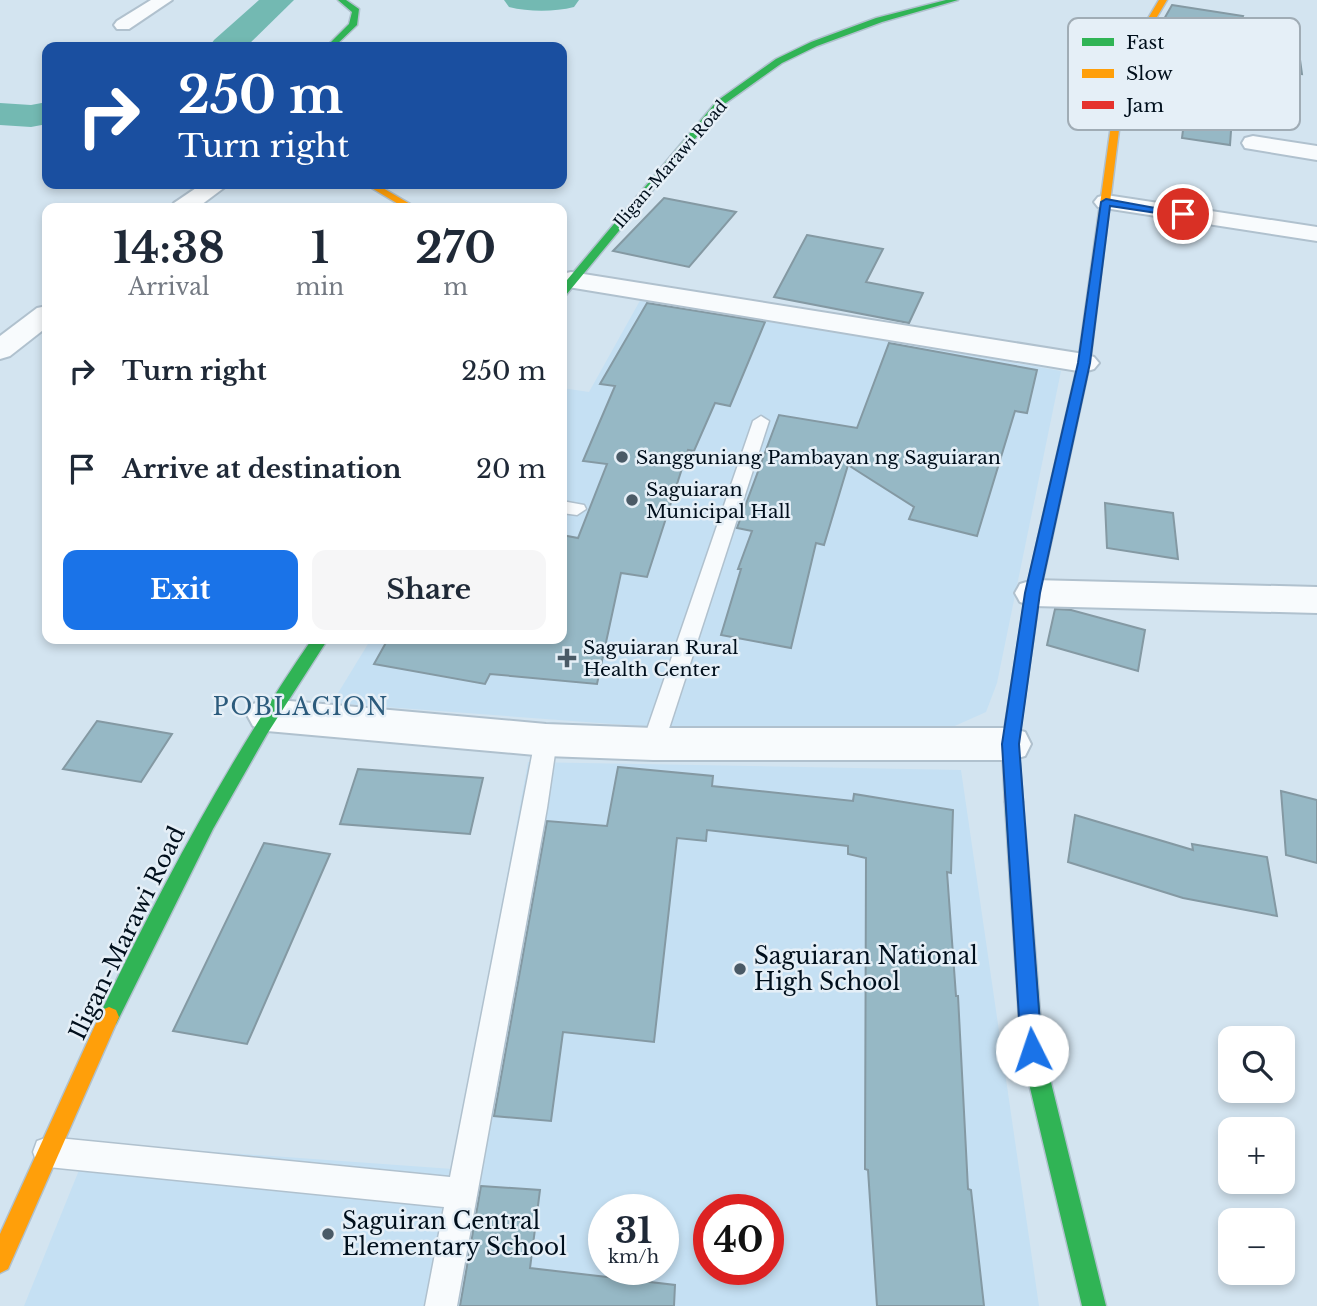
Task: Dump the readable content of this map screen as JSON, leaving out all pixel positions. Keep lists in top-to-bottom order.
{
  "streets": {
    "main road": ["Iligan-Marawi Road"]
  },
  "districts": ["POBLACION"],
  "places": {
    "other": [
      "Sangguniang Pambayan ng Saguiaran",
      "Saguiaran Municipal Hall",
      "Saguiaran National High School",
      "Saguiran Central Elementary School"
    ],
    "health": ["Saguiaran Rural Health Center"]
  },
  "legend": ["Fast", "Slow", "Jam"],
  "page": {
    "turn": ["250 m", "Turn right"],
    "eta": [
      "14:38",
      "Arrival",
      "1",
      "min",
      "270",
      "m"
    ],
    "list": [
      {
        "name": "Turn right",
        "value": "250 m"
      },
      {
        "name": "Arrive at destination",
        "value": "20 m"
      }
    ],
    "buttons": ["Exit", "Share"],
    "map_buttons": ["+", "−"],
    "speed": "31 km/h",
    "limit": "40"
  }
}
